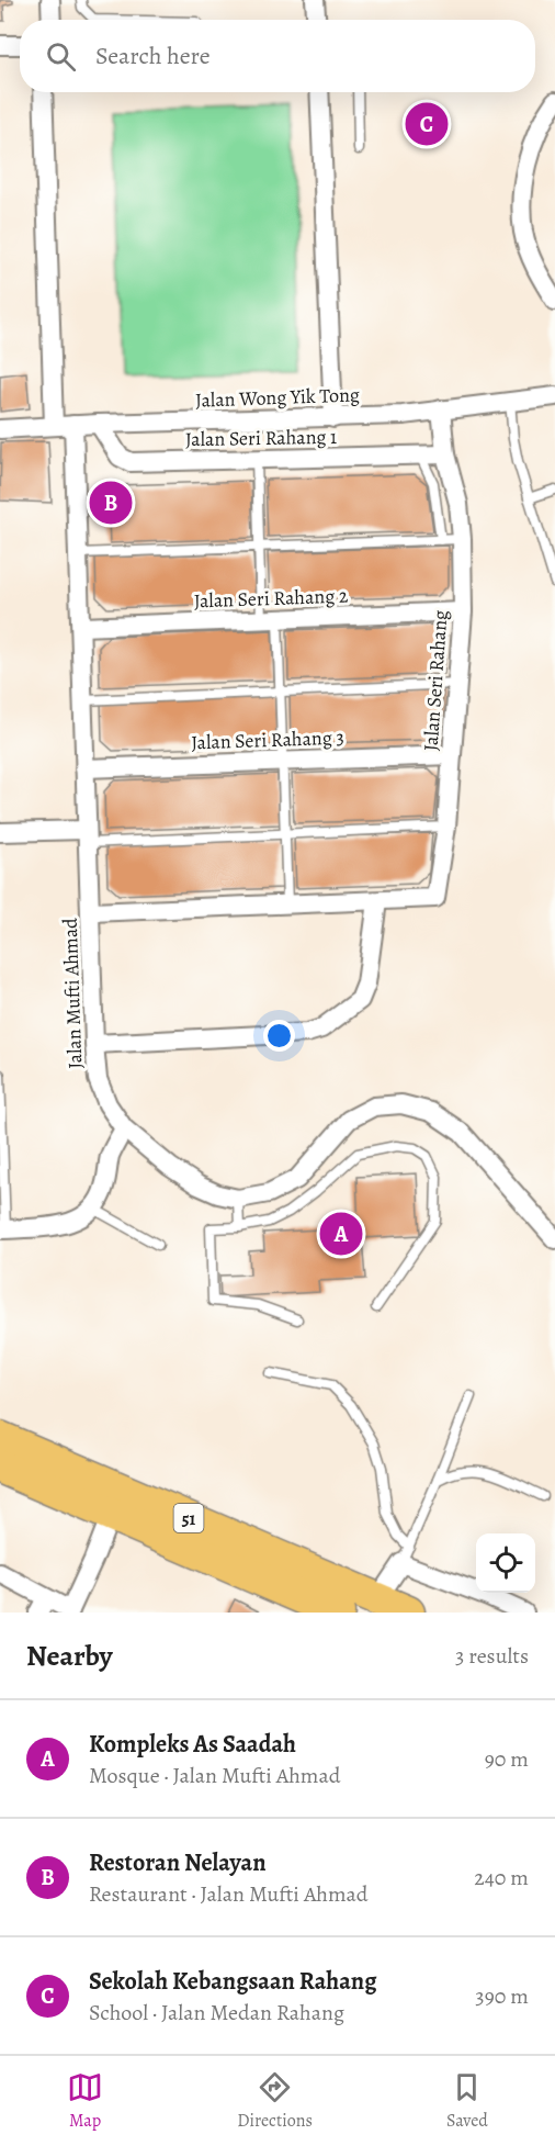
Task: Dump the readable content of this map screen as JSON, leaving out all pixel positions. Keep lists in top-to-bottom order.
{
  "streets": {
    "highway": ["51"],
    "street": [
      "Jalan Wong Yik Tong",
      "Jalan Seri Rahang 1",
      "Jalan Seri Rahang 2",
      "Jalan Seri Rahang",
      "Jalan Seri Rahang 3",
      "Jalan Mufti Ahmad"
    ]
  },
  "crossings": [
    ["Jalan Wong Yik Tong", "Jalan Seri Rahang 1"],
    ["Jalan Wong Yik Tong", "Jalan Seri Rahang"],
    ["Jalan Wong Yik Tong", "Jalan Mufti Ahmad"],
    ["Jalan Seri Rahang 1", "Jalan Seri Rahang"],
    ["Jalan Seri Rahang 2", "Jalan Seri Rahang"],
    ["Jalan Seri Rahang 2", "Jalan Mufti Ahmad"],
    ["Jalan Seri Rahang", "Jalan Seri Rahang 3"],
    ["Jalan Seri Rahang 3", "Jalan Mufti Ahmad"]
  ],
  "page": {
    "search": "Search here",
    "pins": ["C", "B", "A"],
    "heading": ["Nearby", "3 results"],
    "list": [
      {
        "mark": "A",
        "name": "Kompleks As Saadah",
        "note": "Mosque · Jalan Mufti Ahmad",
        "value": "90 m"
      },
      {
        "mark": "B",
        "name": "Restoran Nelayan",
        "note": "Restaurant · Jalan Mufti Ahmad",
        "value": "240 m"
      },
      {
        "mark": "C",
        "name": "Sekolah Kebangsaan Rahang",
        "note": "School · Jalan Medan Rahang",
        "value": "390 m"
      }
    ],
    "nav": ["Map", "Directions", "Saved"]
  }
}
